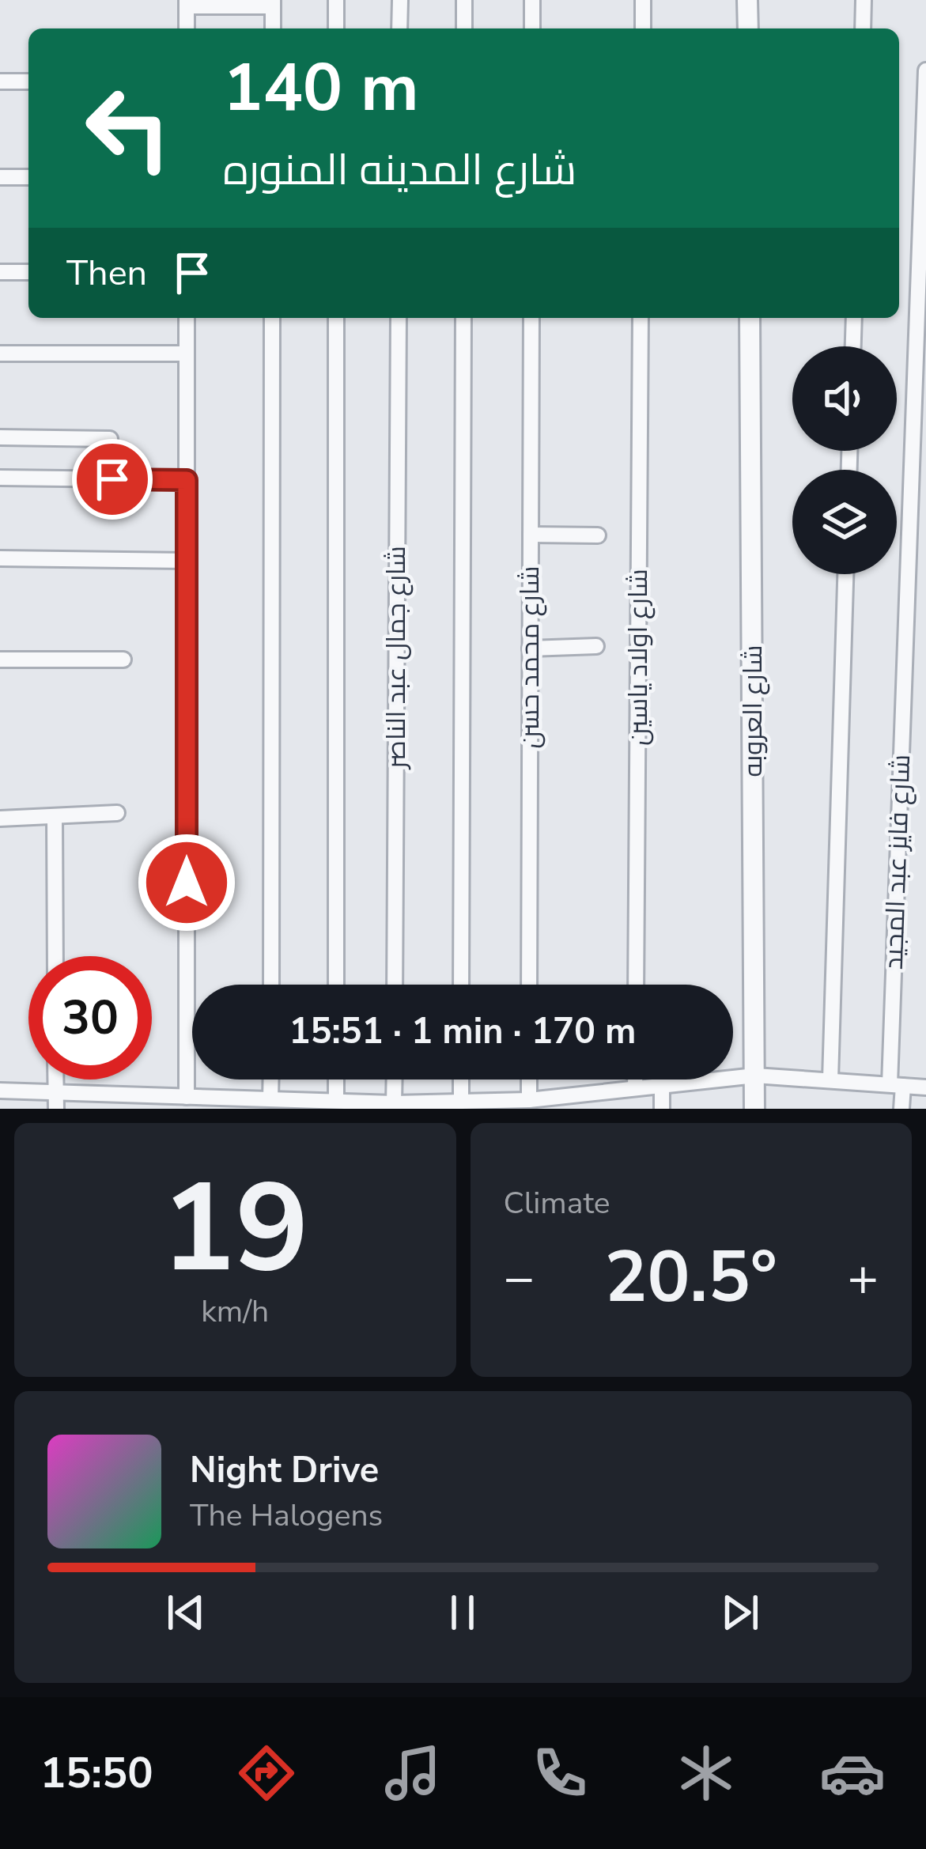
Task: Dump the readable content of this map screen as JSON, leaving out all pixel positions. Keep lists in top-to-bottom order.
{
  "streets": {
    "street": [
      "شارع جمال عبد الناصر",
      "شارع محمد حسن",
      "شارع اولاد ياسين",
      "شارع العروبه",
      "شارع فايز عبد المجيد"
    ]
  },
  "page": {
    "turn": ["140 m", "شارع المدينه المنوره"],
    "then": "Then",
    "limit": "30",
    "trip": "15:51 · 1 min · 170 m",
    "tile": [
      ["19", "km/h"],
      "Climate"
    ],
    "heat": ["−", "20.5°", "+"],
    "song": ["Night Drive", "The Halogens"],
    "tabs": "15:50"
  }
}
